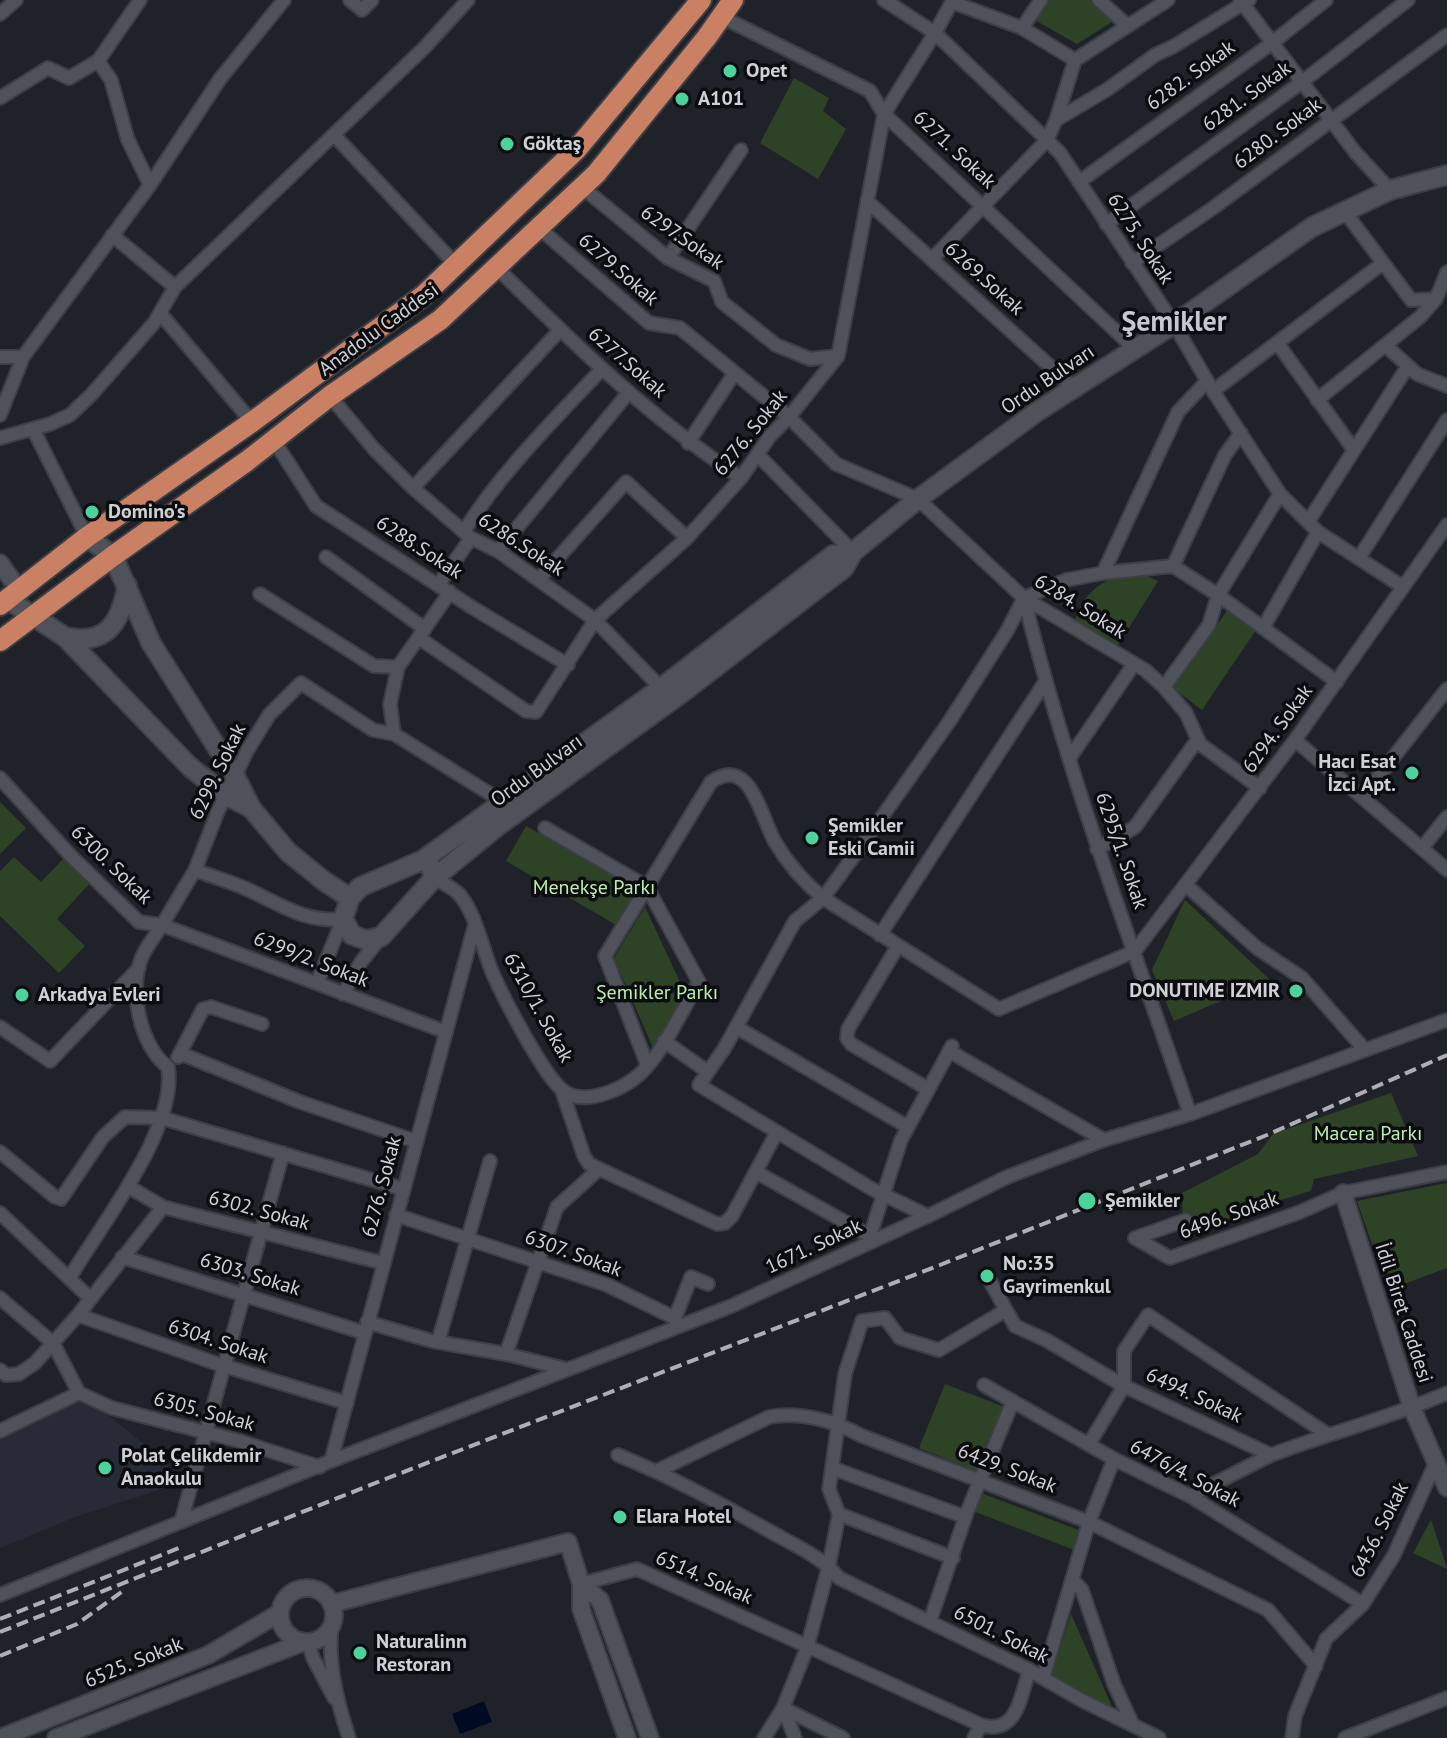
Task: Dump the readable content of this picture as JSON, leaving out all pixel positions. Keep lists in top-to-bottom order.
{
  "streets": {
    "highway": ["Anadolu Caddesi"],
    "main road": ["Ordu Bulvarı"],
    "street": [
      "6282. Sokak",
      "6281. Sokak",
      "6280. Sokak",
      "6271. Sokak",
      "6297.Sokak",
      "6275. Sokak",
      "6279.Sokak",
      "6269.Sokak",
      "6277.Sokak",
      "6276. Sokak",
      "6286.Sokak",
      "6288.Sokak",
      "6284. Sokak",
      "6294. Sokak",
      "6299. Sokak",
      "6295/1. Sokak",
      "6300. Sokak",
      "6299/2. Sokak",
      "6310/1. Sokak",
      "6302. Sokak",
      "6496. Sokak",
      "1671. Sokak",
      "6307. Sokak",
      "6303. Sokak",
      "İdil Biret Caddesi",
      "6304. Sokak",
      "6494. Sokak",
      "6305. Sokak",
      "6429. Sokak",
      "6476/4. Sokak",
      "6436. Sokak",
      "6514. Sokak",
      "6501. Sokak",
      "6525. Sokak"
    ]
  },
  "crossings": [
    ["6282. Sokak", "6275. Sokak"],
    ["6281. Sokak", "6275. Sokak"],
    ["6280. Sokak", "6275. Sokak"],
    ["6271. Sokak", "Anadolu Caddesi"],
    ["6271. Sokak", "Ordu Bulvarı"],
    ["6271. Sokak", "6276. Sokak"],
    ["6297.Sokak", "Anadolu Caddesi"],
    ["6297.Sokak", "6276. Sokak"],
    ["6275. Sokak", "Ordu Bulvarı"],
    ["6275. Sokak", "6276. Sokak"],
    ["6275. Sokak", "6294. Sokak"],
    ["6279.Sokak", "Anadolu Caddesi"],
    ["6279.Sokak", "6276. Sokak"],
    ["6279.Sokak", "6284. Sokak"],
    ["6269.Sokak", "Ordu Bulvarı"],
    ["6269.Sokak", "6276. Sokak"],
    ["Anadolu Caddesi", "6277.Sokak"],
    ["Anadolu Caddesi", "6286.Sokak"],
    ["Anadolu Caddesi", "6288.Sokak"],
    ["6277.Sokak", "6276. Sokak"],
    ["Ordu Bulvarı", "6286.Sokak"],
    ["Ordu Bulvarı", "6284. Sokak"],
    ["Ordu Bulvarı", "6299. Sokak"],
    ["Ordu Bulvarı", "6299/2. Sokak"],
    ["Ordu Bulvarı", "6310/1. Sokak"],
    ["6276. Sokak", "6286.Sokak"],
    ["6276. Sokak", "6288.Sokak"],
    ["6276. Sokak", "6284. Sokak"],
    ["6276. Sokak", "6299/2. Sokak"],
    ["6276. Sokak", "6310/1. Sokak"],
    ["6276. Sokak", "6302. Sokak"],
    ["6276. Sokak", "1671. Sokak"],
    ["6276. Sokak", "6307. Sokak"],
    ["6276. Sokak", "6303. Sokak"],
    ["6276. Sokak", "6304. Sokak"],
    ["6276. Sokak", "6305. Sokak"],
    ["6284. Sokak", "6294. Sokak"],
    ["6284. Sokak", "6295/1. Sokak"],
    ["6294. Sokak", "6295/1. Sokak"],
    ["6299. Sokak", "6300. Sokak"],
    ["6299. Sokak", "6299/2. Sokak"],
    ["6295/1. Sokak", "1671. Sokak"],
    ["6300. Sokak", "6299/2. Sokak"],
    ["6496. Sokak", "İdil Biret Caddesi"],
    ["1671. Sokak", "6303. Sokak"],
    ["1671. Sokak", "6305. Sokak"],
    ["İdil Biret Caddesi", "6436. Sokak"],
    ["6429. Sokak", "6436. Sokak"],
    ["6429. Sokak", "6501. Sokak"],
    ["6476/4. Sokak", "6436. Sokak"]
  ],
  "districts": ["Şemikler"],
  "parks": ["Menekşe Parkı", "Şemikler Parkı", "Macera Parkı"],
  "places": [
    "Opet",
    "A101",
    "Göktaş",
    "Domino's",
    "Hacı Esat İzci Apt.",
    "Şemikler Eski Camii",
    "DONUTIME IZMIR",
    "Arkadya Evleri",
    "Şemikler",
    "No:35 Gayrimenkul",
    "Polat Çelikdemir Anaokulu",
    "Elara Hotel",
    "Naturalinn Restoran"
  ]
}
